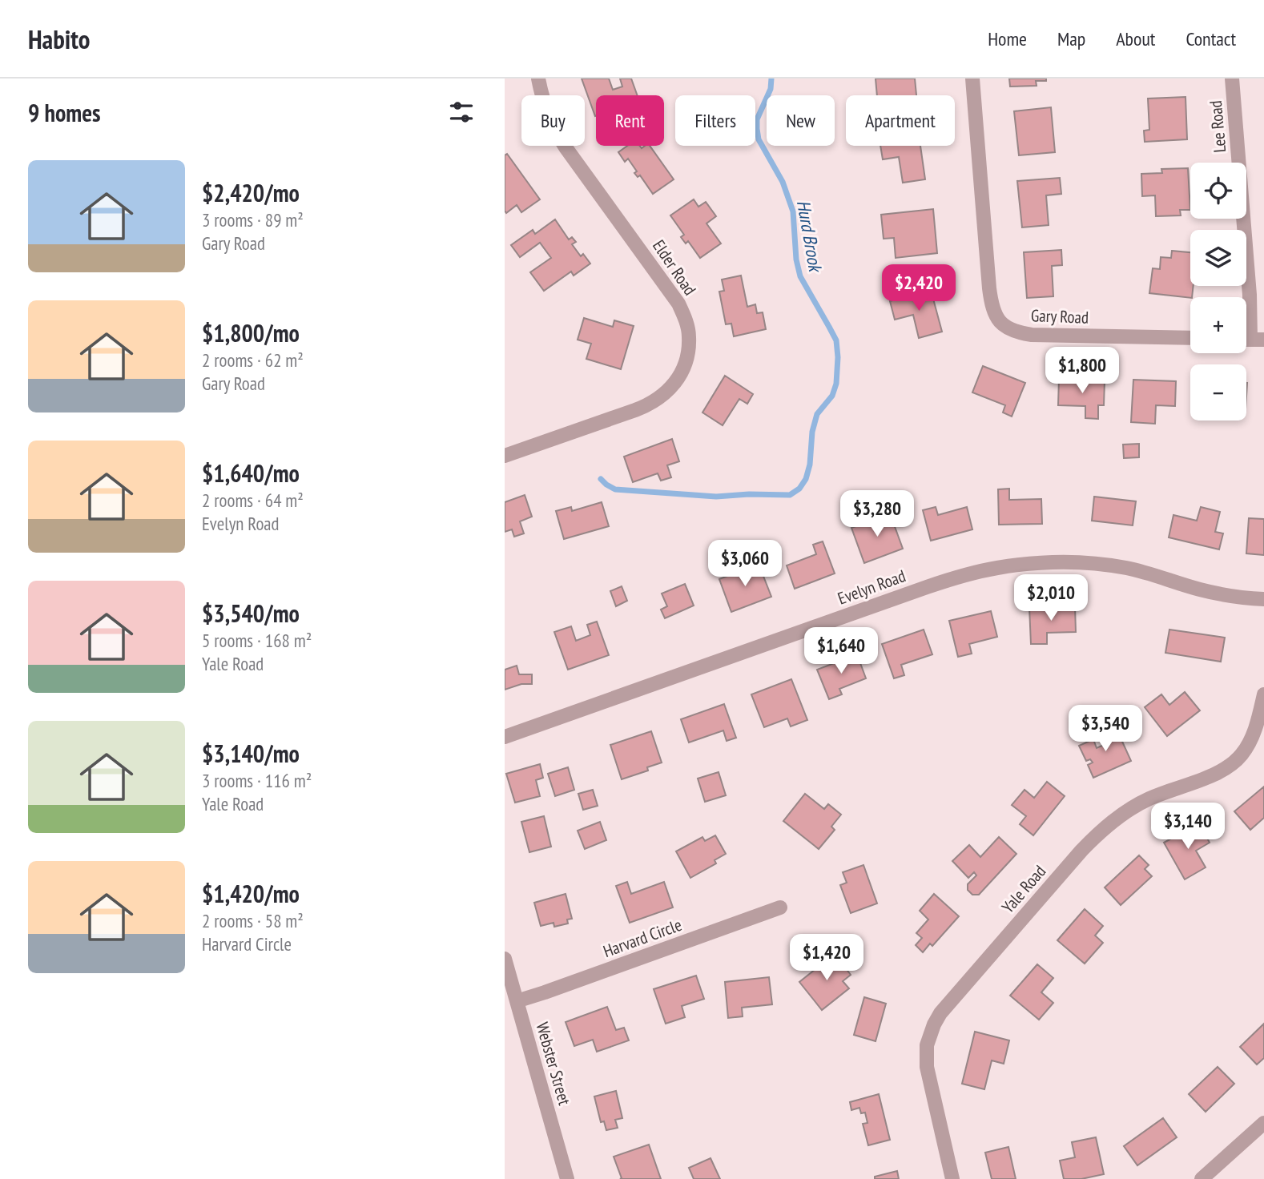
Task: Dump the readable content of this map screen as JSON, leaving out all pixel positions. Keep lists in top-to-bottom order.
{
  "streets": {
    "street": [
      "Lee Road",
      "Elder Road",
      "Gary Road",
      "Evelyn Road",
      "Yale Road",
      "Harvard Circle",
      "Webster Street"
    ]
  },
  "crossings": [
    ["Harvard Circle", "Webster Street"]
  ],
  "water": ["Hurd Brook"],
  "page": {
    "header": "Habito",
    "nav": [
      "Home",
      "Map",
      "About",
      "Contact"
    ],
    "heading": "9 homes",
    "chip": [
      "Buy",
      "Rent",
      "Filters",
      "New",
      "Apartment"
    ],
    "list": [
      {
        "name": "$2,420/mo",
        "note": "3 rooms · 89 m² · Gary Road"
      },
      {
        "name": "$1,800/mo",
        "note": "2 rooms · 62 m² · Gary Road"
      },
      {
        "name": "$1,640/mo",
        "note": "2 rooms · 64 m² · Evelyn Road"
      },
      {
        "name": "$3,540/mo",
        "note": "5 rooms · 168 m² · Yale Road"
      },
      {
        "name": "$3,140/mo",
        "note": "3 rooms · 116 m² · Yale Road"
      },
      {
        "name": "$1,420/mo",
        "note": "2 rooms · 58 m² · Harvard Circle"
      }
    ],
    "map_buttons": ["+", "−"],
    "price": [
      "$2,420",
      "$1,800",
      "$3,280",
      "$3,060",
      "$2,010",
      "$1,640",
      "$3,540",
      "$3,140",
      "$1,420"
    ]
  }
}
